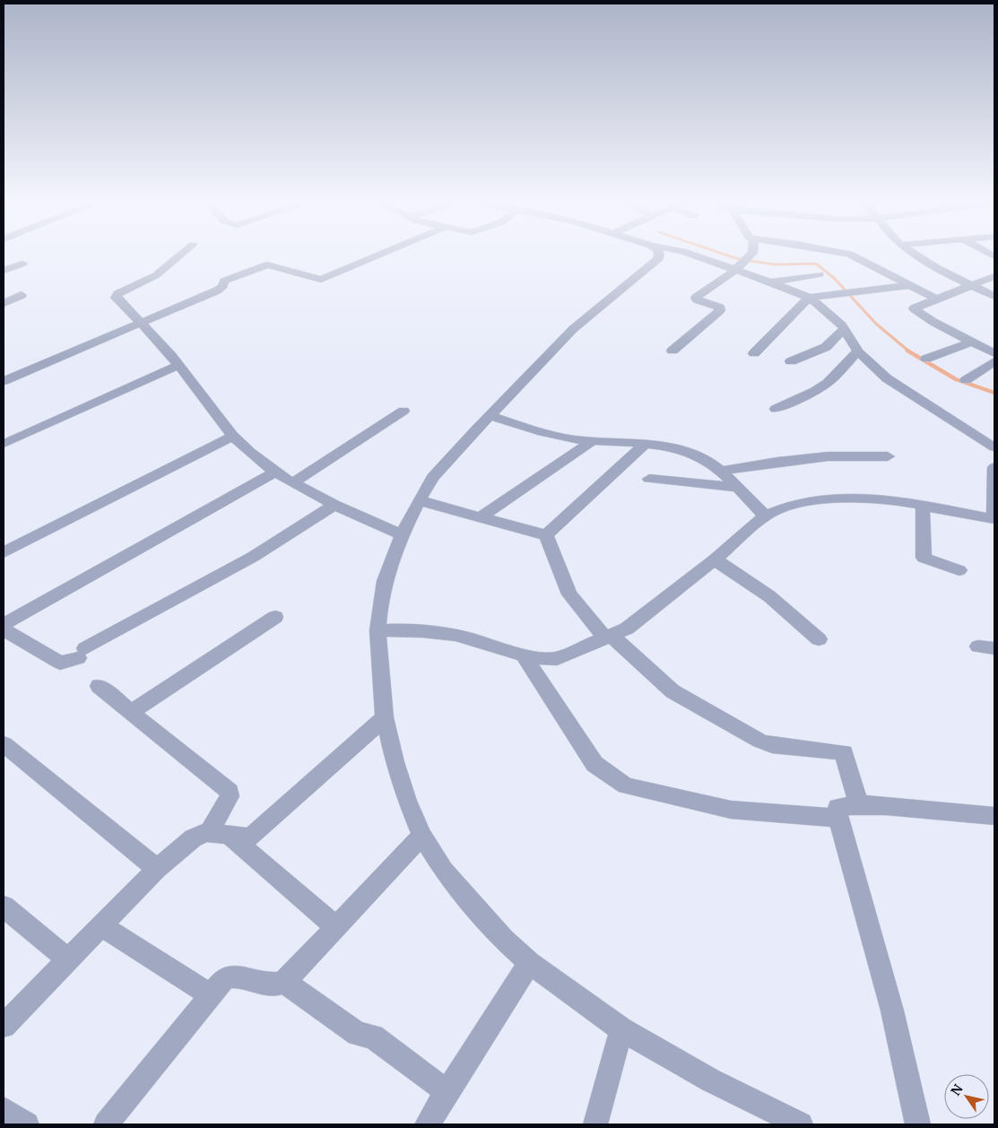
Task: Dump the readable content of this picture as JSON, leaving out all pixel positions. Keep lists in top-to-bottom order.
{
  "north": "top left"
}
